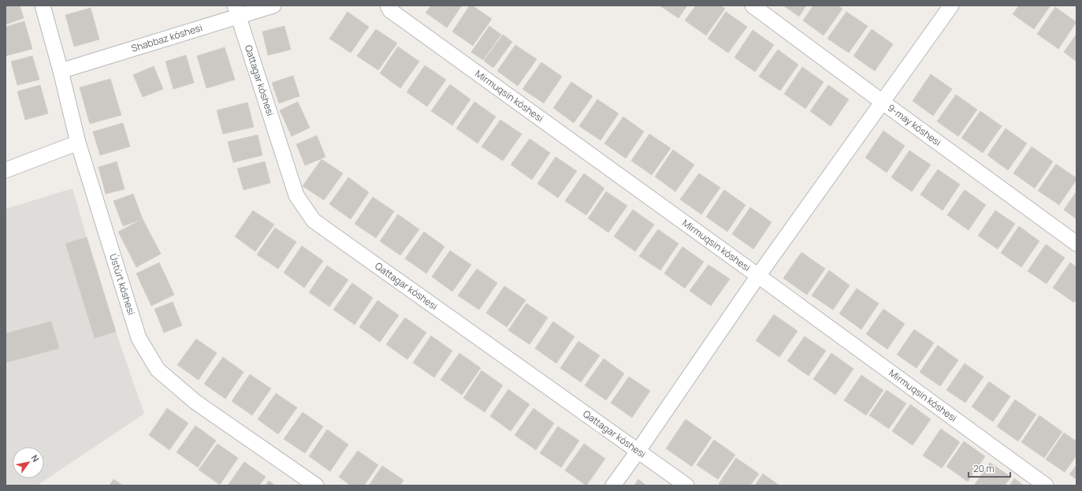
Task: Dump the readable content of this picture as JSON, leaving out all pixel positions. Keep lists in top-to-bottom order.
{
  "streets": {
    "street": [
      "Shabbaz kóshesi",
      "Qattagar kóshesi",
      "Mirmuqsin kóshesi",
      "9-may kóshesi",
      "Ústúrt kóshesi"
    ]
  },
  "crossings": [
    ["Shabbaz kóshesi", "Qattagar kóshesi"],
    ["Shabbaz kóshesi", "Ústúrt kóshesi"]
  ],
  "scale_bar": "20 m",
  "north": "top right"
}
